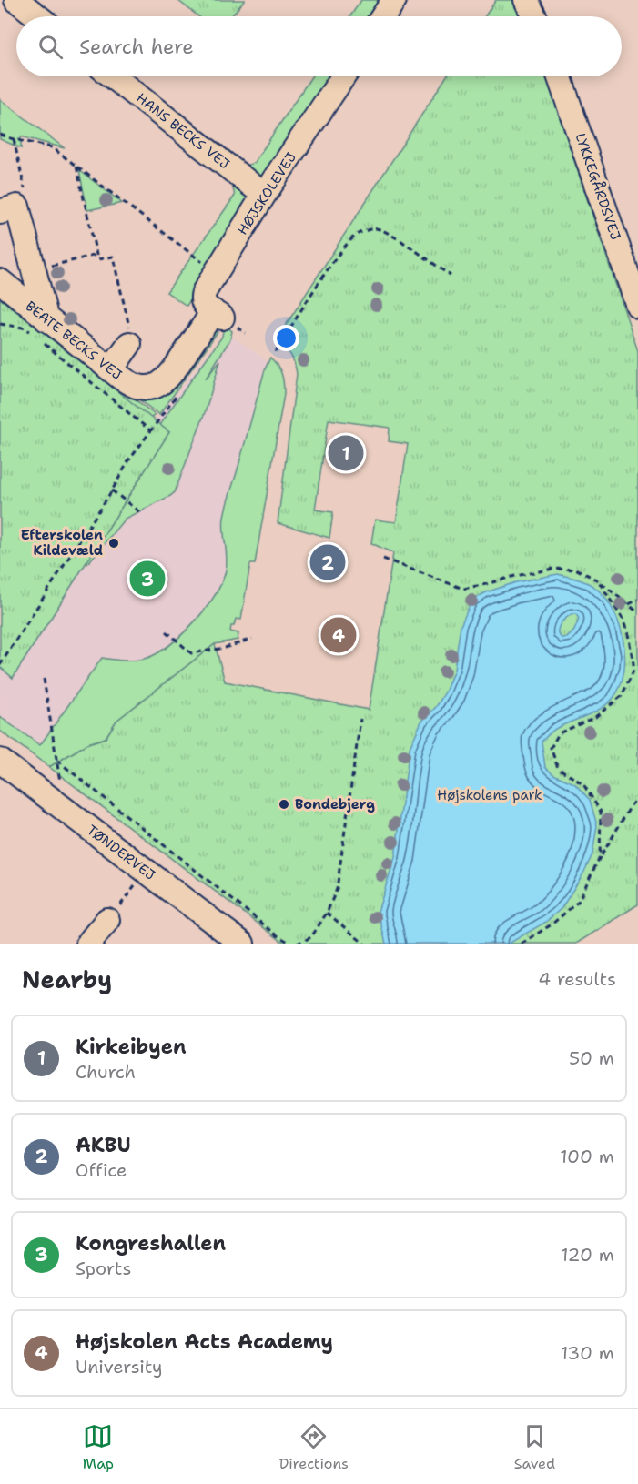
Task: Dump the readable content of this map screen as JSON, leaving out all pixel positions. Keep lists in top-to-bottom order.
{
  "streets": {
    "street": [
      "HANS BECKS VEJ",
      "LYKKEGÅRDSVEJ",
      "HØJSKOLEVEJ",
      "BEATE BECKS VEJ",
      "TØNDERVEJ"
    ]
  },
  "crossings": [
    ["HANS BECKS VEJ", "HØJSKOLEVEJ"],
    ["HØJSKOLEVEJ", "BEATE BECKS VEJ"]
  ],
  "parks": ["Højskolens park"],
  "places": ["Efterskolen Kildevæld", "Bondebjerg"],
  "page": {
    "search": "Search here",
    "pins": [
      "1",
      "2",
      "3",
      "4"
    ],
    "heading": ["Nearby", "4 results"],
    "list": [
      {
        "mark": "1",
        "name": "Kirkeibyen",
        "note": "Church",
        "value": "50 m"
      },
      {
        "mark": "2",
        "name": "AKBU",
        "note": "Office",
        "value": "100 m"
      },
      {
        "mark": "3",
        "name": "Kongreshallen",
        "note": "Sports",
        "value": "120 m"
      },
      {
        "mark": "4",
        "name": "Højskolen Acts Academy",
        "note": "University",
        "value": "130 m"
      }
    ],
    "nav": ["Map", "Directions", "Saved"]
  }
}
